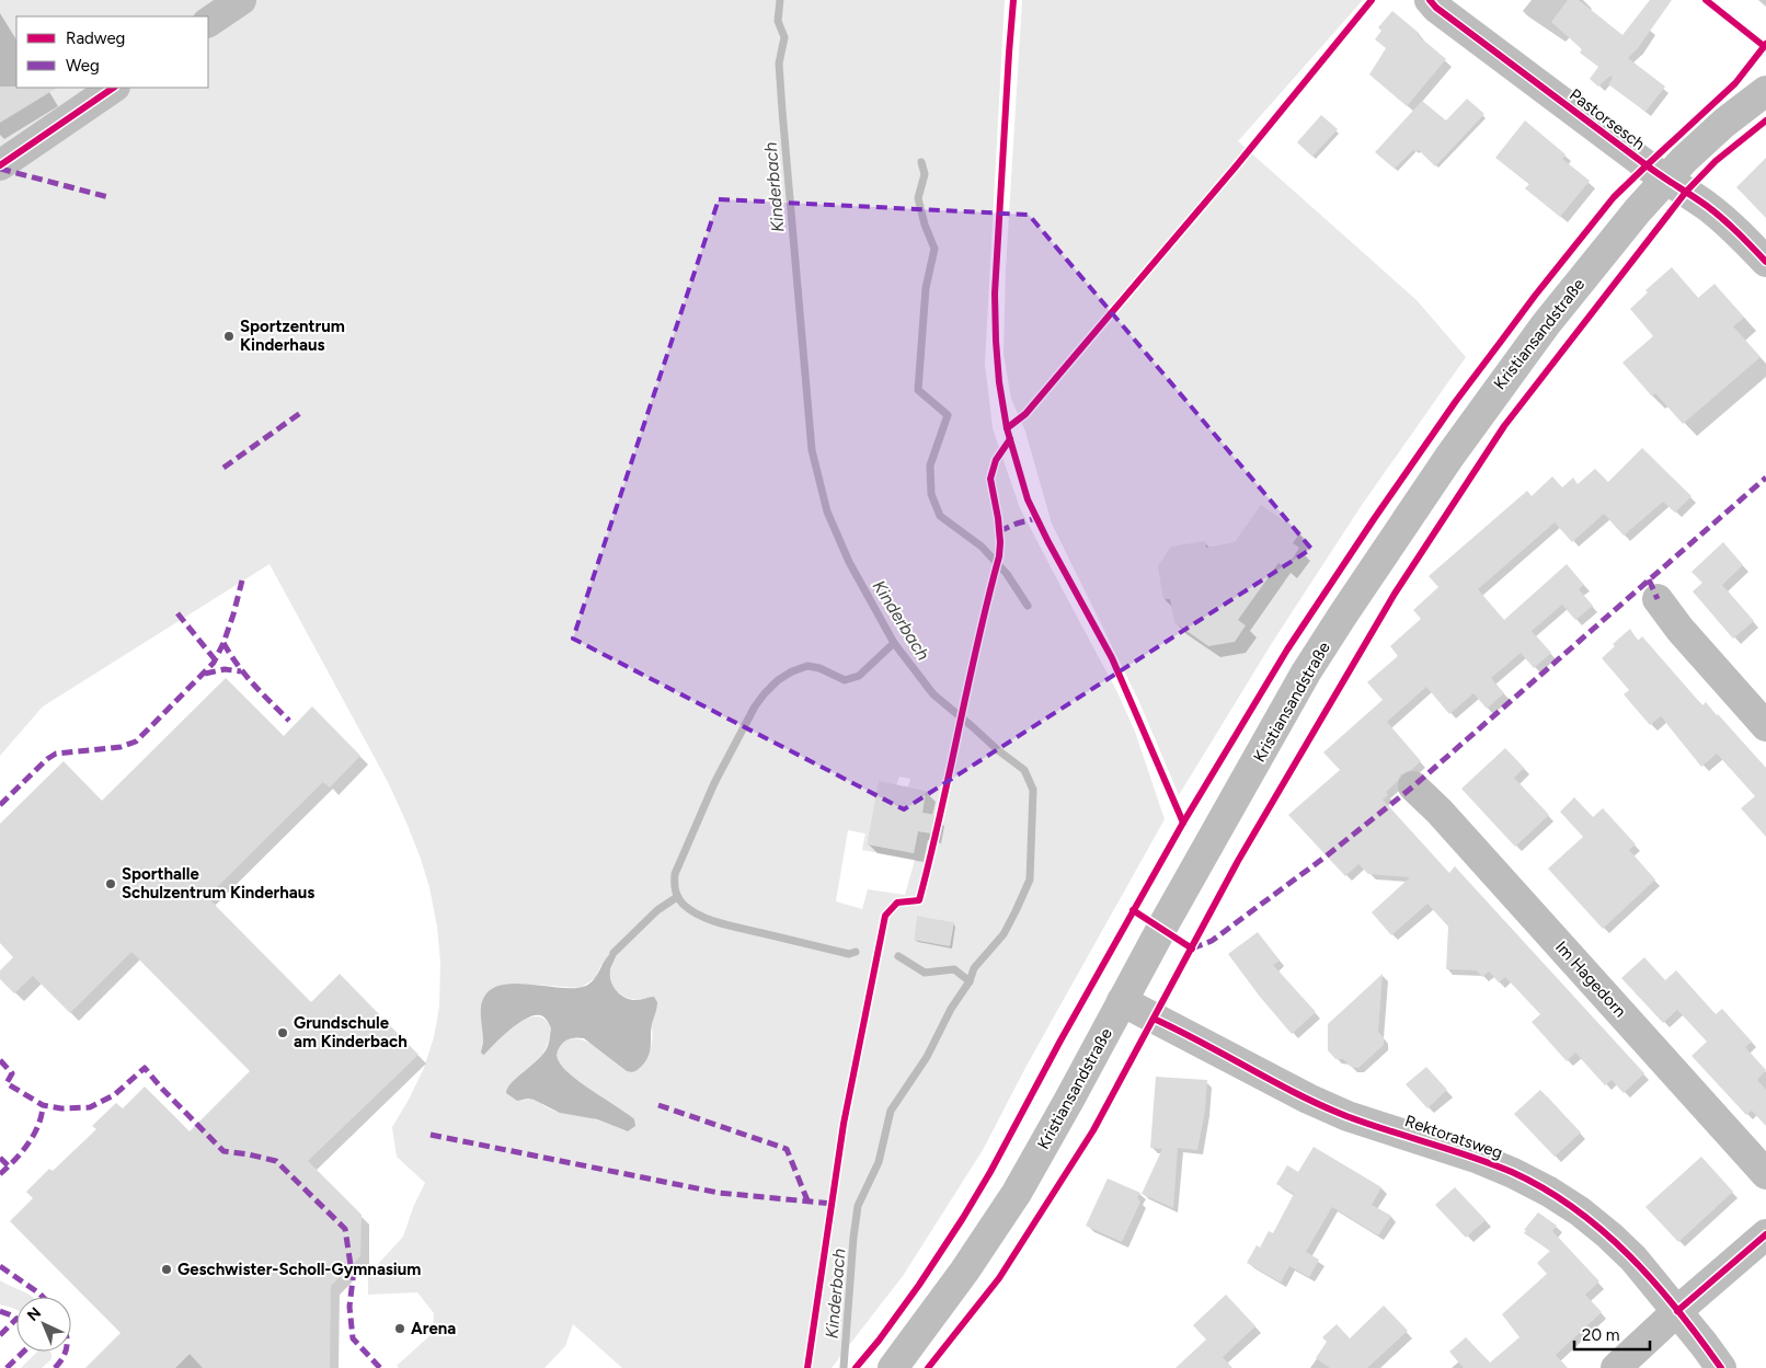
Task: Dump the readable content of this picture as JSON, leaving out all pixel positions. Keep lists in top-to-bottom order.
{
  "streets": {
    "street": [
      "Pastorsesch",
      "Kristiansandstraße",
      "Im Hagedorn",
      "Rektoratsweg"
    ]
  },
  "crossings": [
    ["Pastorsesch", "Kristiansandstraße"],
    ["Kristiansandstraße", "Rektoratsweg"]
  ],
  "water": ["Kinderbach"],
  "places": [
    "Sportzentrum Kinderhaus",
    "Sporthalle Schulzentrum Kinderhaus",
    "Grundschule am Kinderbach",
    "Geschwister-Scholl-Gymnasium",
    "Arena"
  ],
  "legend": ["Radweg", "Weg"],
  "scale_bar": "20 m",
  "north": "top left"
}
